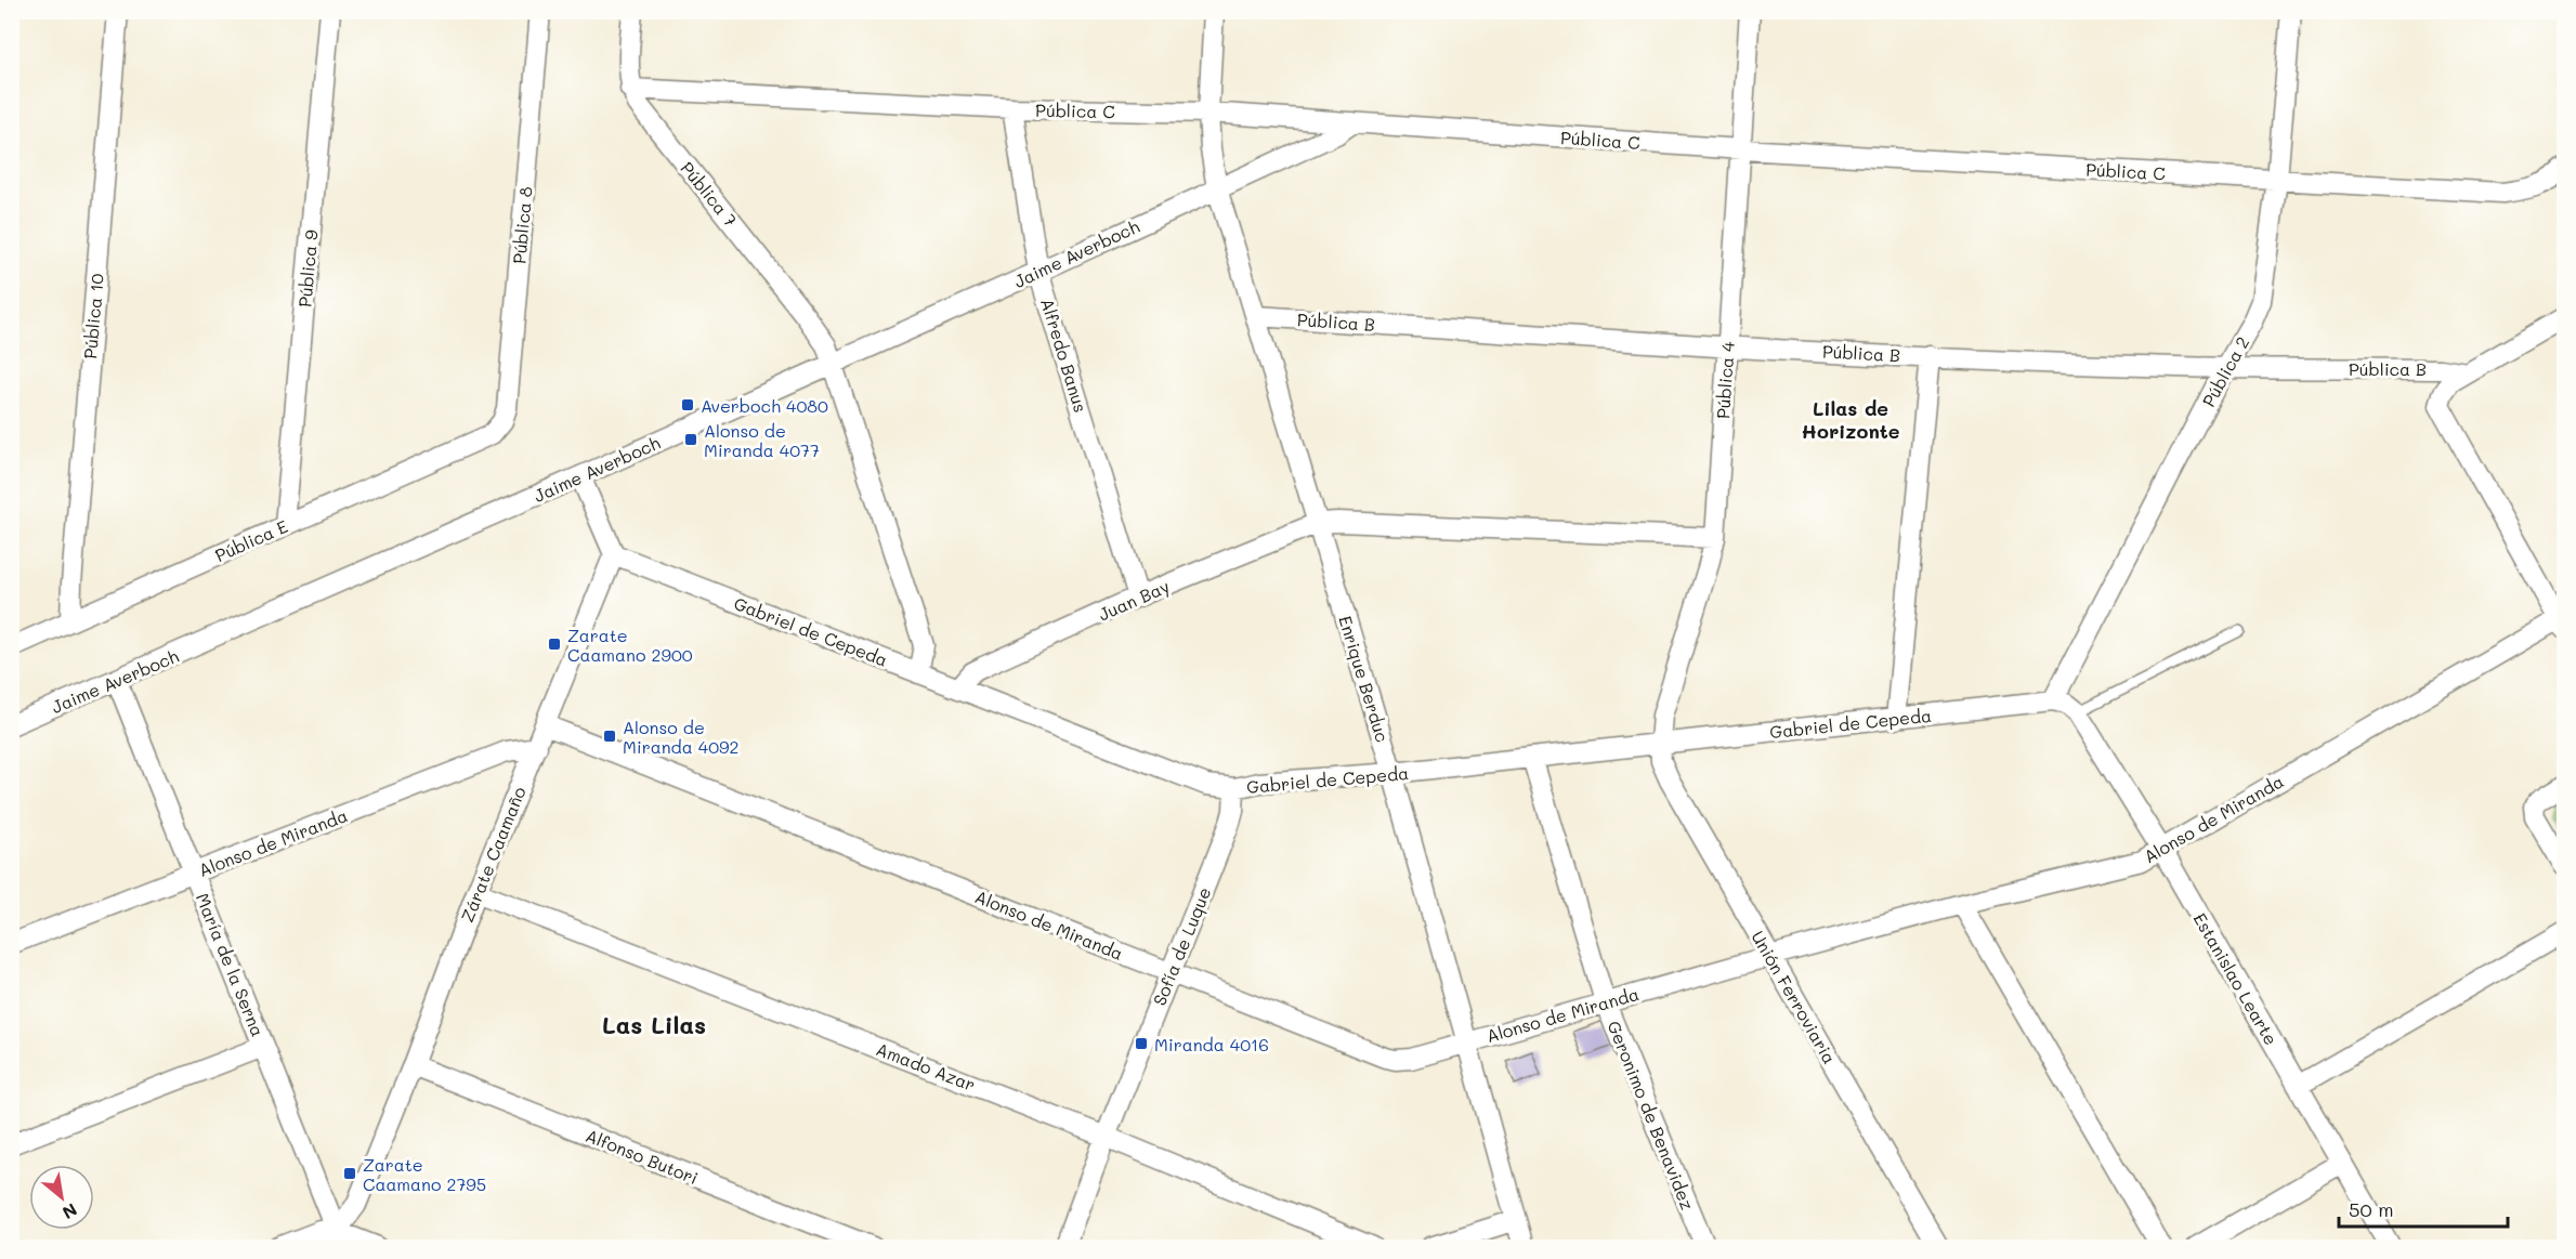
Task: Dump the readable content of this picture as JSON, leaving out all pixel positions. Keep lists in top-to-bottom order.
{
  "streets": {
    "street": [
      "Pública C",
      "Pública 7",
      "Pública 8",
      "Jaime Averboch",
      "Pública 9",
      "Pública 10",
      "Pública B",
      "Alfredo Banus",
      "Pública 2",
      "Pública 4",
      "Pública E",
      "Juan Bay",
      "Gabriel de Cepeda",
      "Enrique Berduc",
      "Alonso de Miranda",
      "Zárate Caamaño",
      "Sofía de Luque",
      "María de la Serna",
      "Estanislao Learte",
      "Unión Ferroviaria",
      "Amado Azar",
      "Geronimo de Benavidez",
      "Alfonso Butori"
    ]
  },
  "crossings": [
    ["Pública C", "Pública 7"],
    ["Pública C", "Jaime Averboch"],
    ["Pública C", "Alfredo Banus"],
    ["Pública C", "Pública 2"],
    ["Pública C", "Pública 4"],
    ["Pública C", "Enrique Berduc"],
    ["Pública 7", "Jaime Averboch"],
    ["Pública 7", "Gabriel de Cepeda"],
    ["Pública 8", "Pública E"],
    ["Jaime Averboch", "Alfredo Banus"],
    ["Jaime Averboch", "Enrique Berduc"],
    ["Jaime Averboch", "María de la Serna"],
    ["Pública 9", "Pública E"],
    ["Pública 10", "Pública E"],
    ["Pública B", "Pública 2"],
    ["Pública B", "Pública 4"],
    ["Pública B", "Enrique Berduc"],
    ["Alfredo Banus", "Juan Bay"],
    ["Pública 2", "Gabriel de Cepeda"],
    ["Pública 4", "Gabriel de Cepeda"],
    ["Pública 4", "Unión Ferroviaria"],
    ["Juan Bay", "Gabriel de Cepeda"],
    ["Juan Bay", "Enrique Berduc"],
    ["Gabriel de Cepeda", "Enrique Berduc"],
    ["Gabriel de Cepeda", "Zárate Caamaño"],
    ["Gabriel de Cepeda", "Sofía de Luque"],
    ["Gabriel de Cepeda", "Unión Ferroviaria"],
    ["Gabriel de Cepeda", "Geronimo de Benavidez"],
    ["Enrique Berduc", "Alonso de Miranda"],
    ["Alonso de Miranda", "Zárate Caamaño"],
    ["Alonso de Miranda", "Sofía de Luque"],
    ["Alonso de Miranda", "María de la Serna"],
    ["Alonso de Miranda", "Estanislao Learte"],
    ["Alonso de Miranda", "Unión Ferroviaria"],
    ["Alonso de Miranda", "Geronimo de Benavidez"],
    ["Zárate Caamaño", "María de la Serna"],
    ["Zárate Caamaño", "Amado Azar"],
    ["Zárate Caamaño", "Alfonso Butori"],
    ["Sofía de Luque", "Amado Azar"]
  ],
  "districts": ["Lilas de Horizonte", "Las Lilas"],
  "places": {
    "transit": [
      "Averboch 4080",
      "Alonso de Miranda 4077",
      "Zarate Caamano 2900",
      "Alonso de Miranda 4092",
      "Miranda 4016",
      "Zarate Caamano 2795"
    ]
  },
  "scale_bar": "50 m",
  "north": "bottom right"
}
